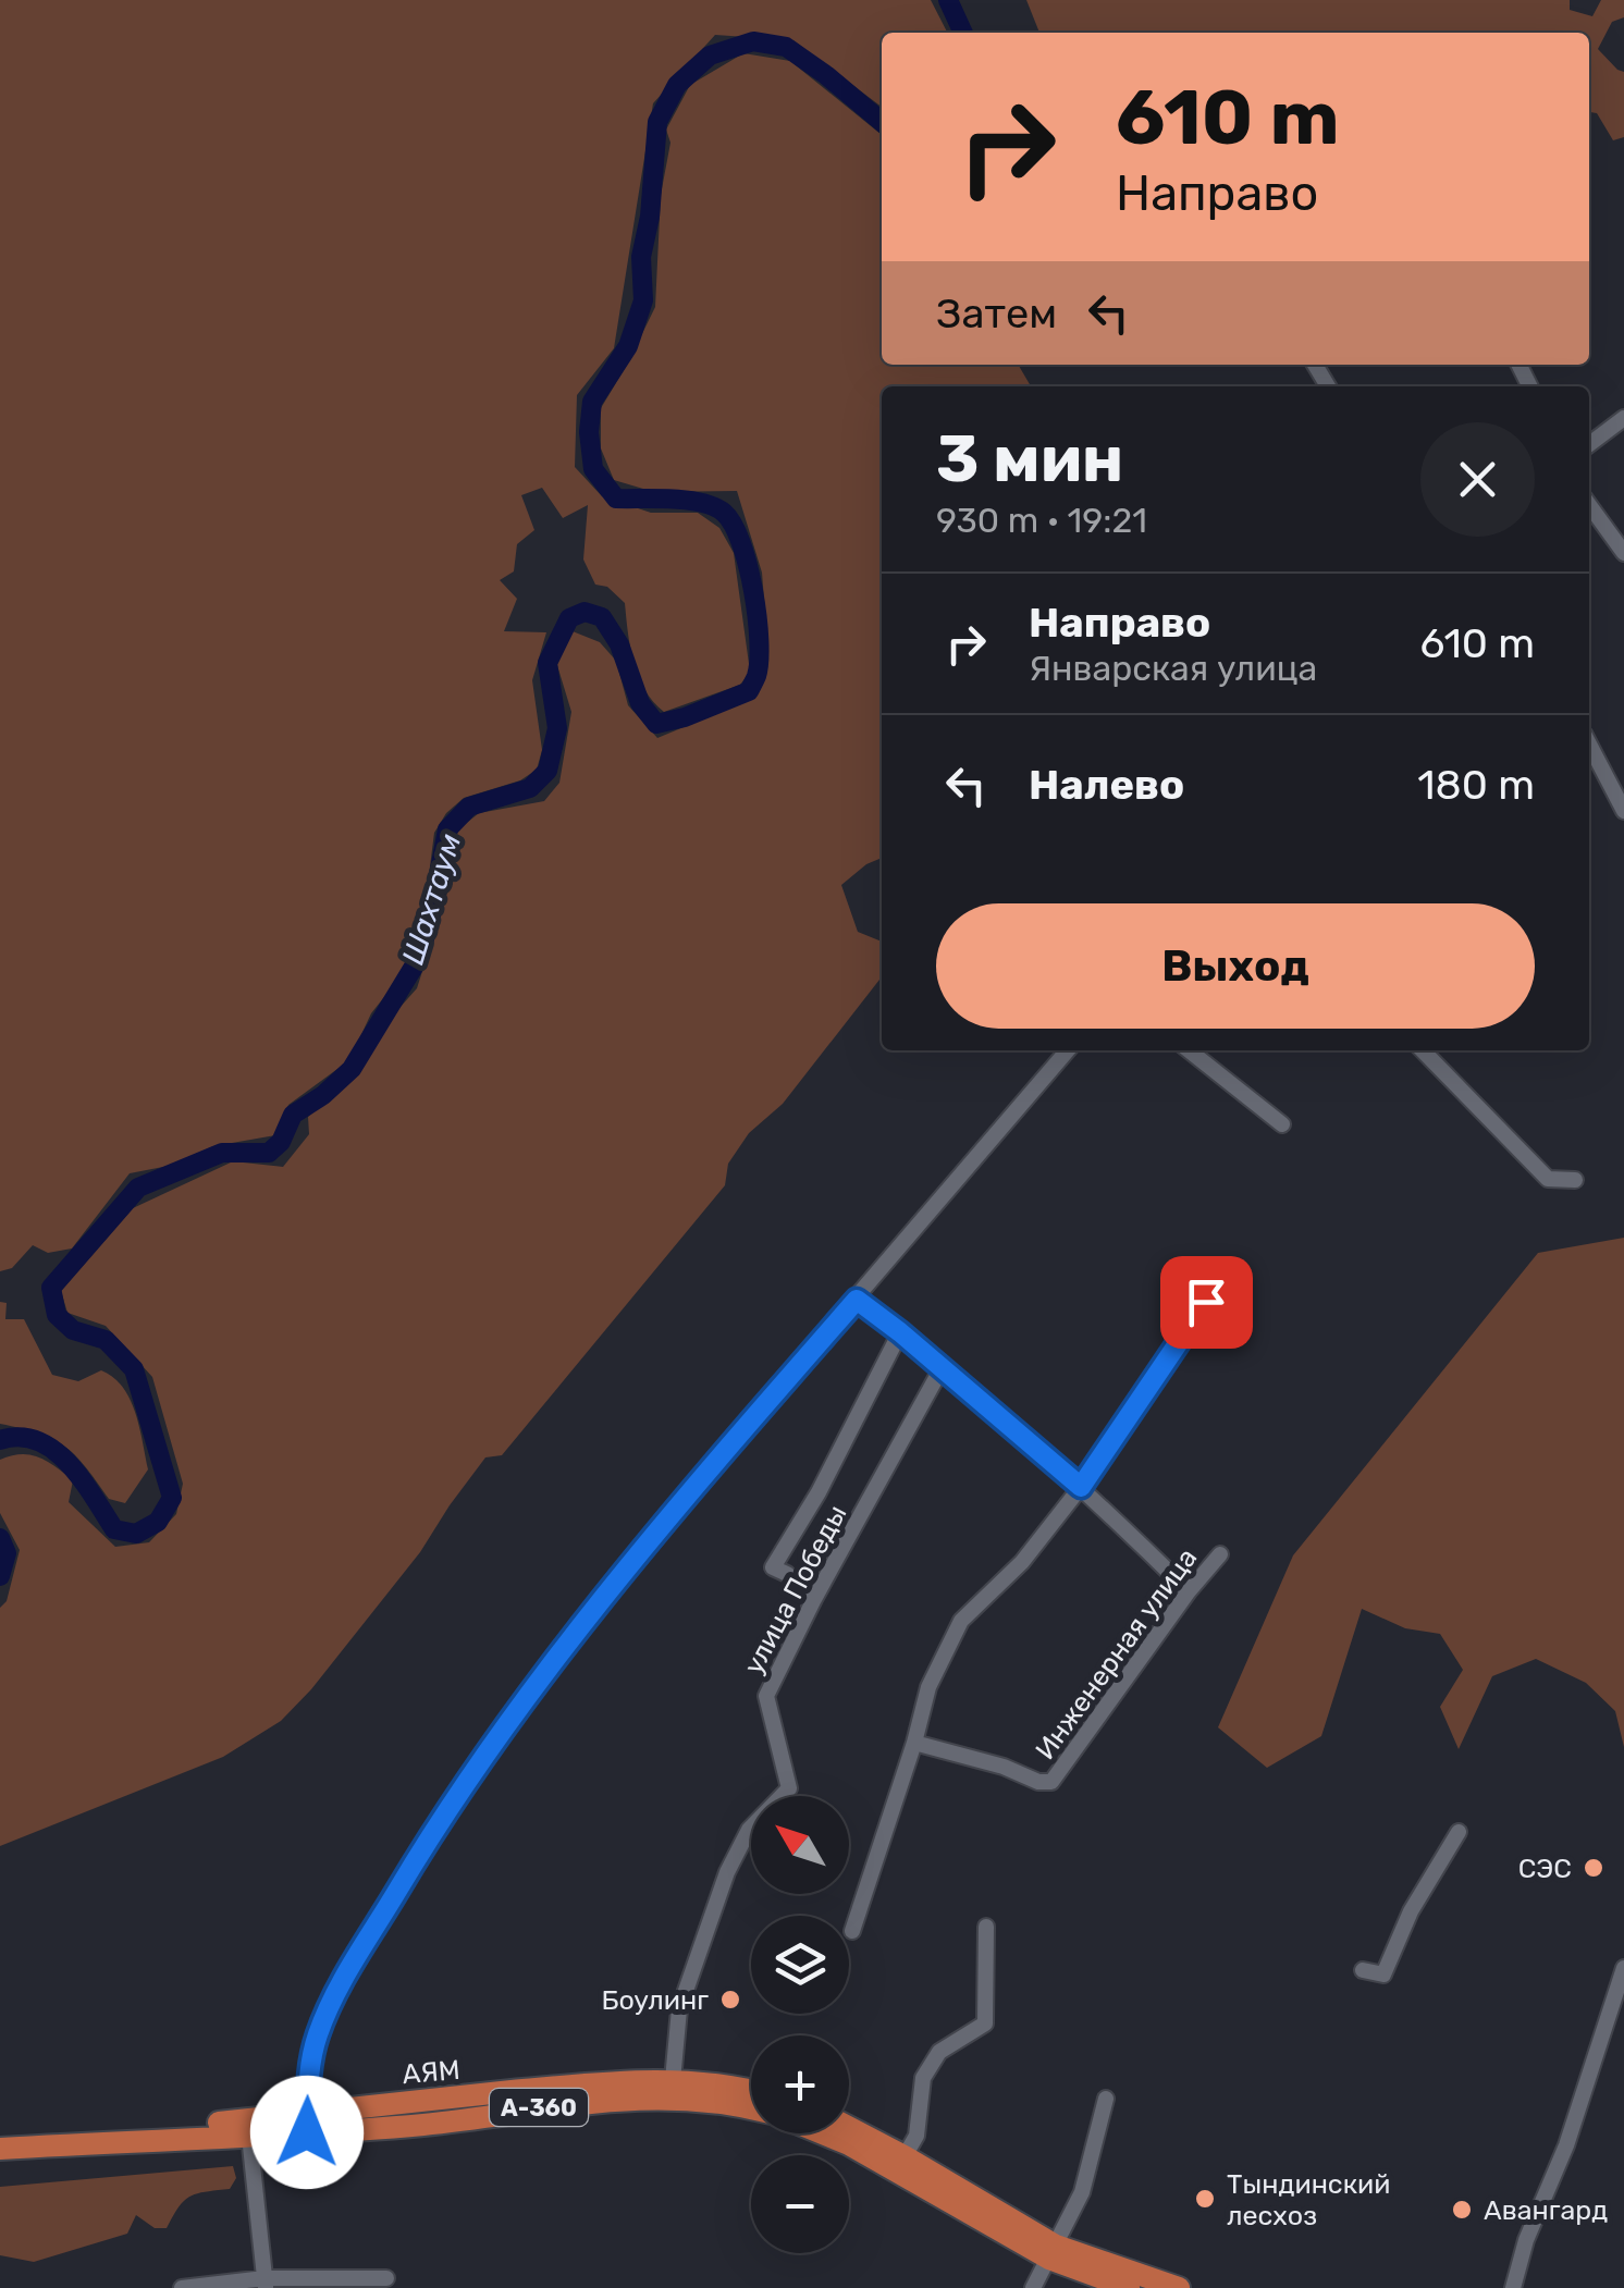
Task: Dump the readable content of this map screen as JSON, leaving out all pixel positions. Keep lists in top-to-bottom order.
{
  "streets": {
    "highway": ["АЯМ", "А-360"],
    "street": ["улица Победы", "Инженерная улица"]
  },
  "crossings": [
    ["улица Победы", "АЯМ"]
  ],
  "water": ["Шахтаум"],
  "places": [
    "СЭС",
    "Боулинг",
    "Тындинский лесхоз",
    "Авангард"
  ],
  "north": "top left",
  "page": {
    "turn": ["610 m", "Направо"],
    "then": "Затем",
    "heading": ["3 мин", "930 m · 19:21"],
    "list": [
      {
        "name": "Направо",
        "note": "Январская улица",
        "value": "610 m"
      },
      {
        "name": "Налево",
        "value": "180 m"
      }
    ],
    "buttons": "Выход",
    "map_buttons": ["+", "−"]
  }
}
